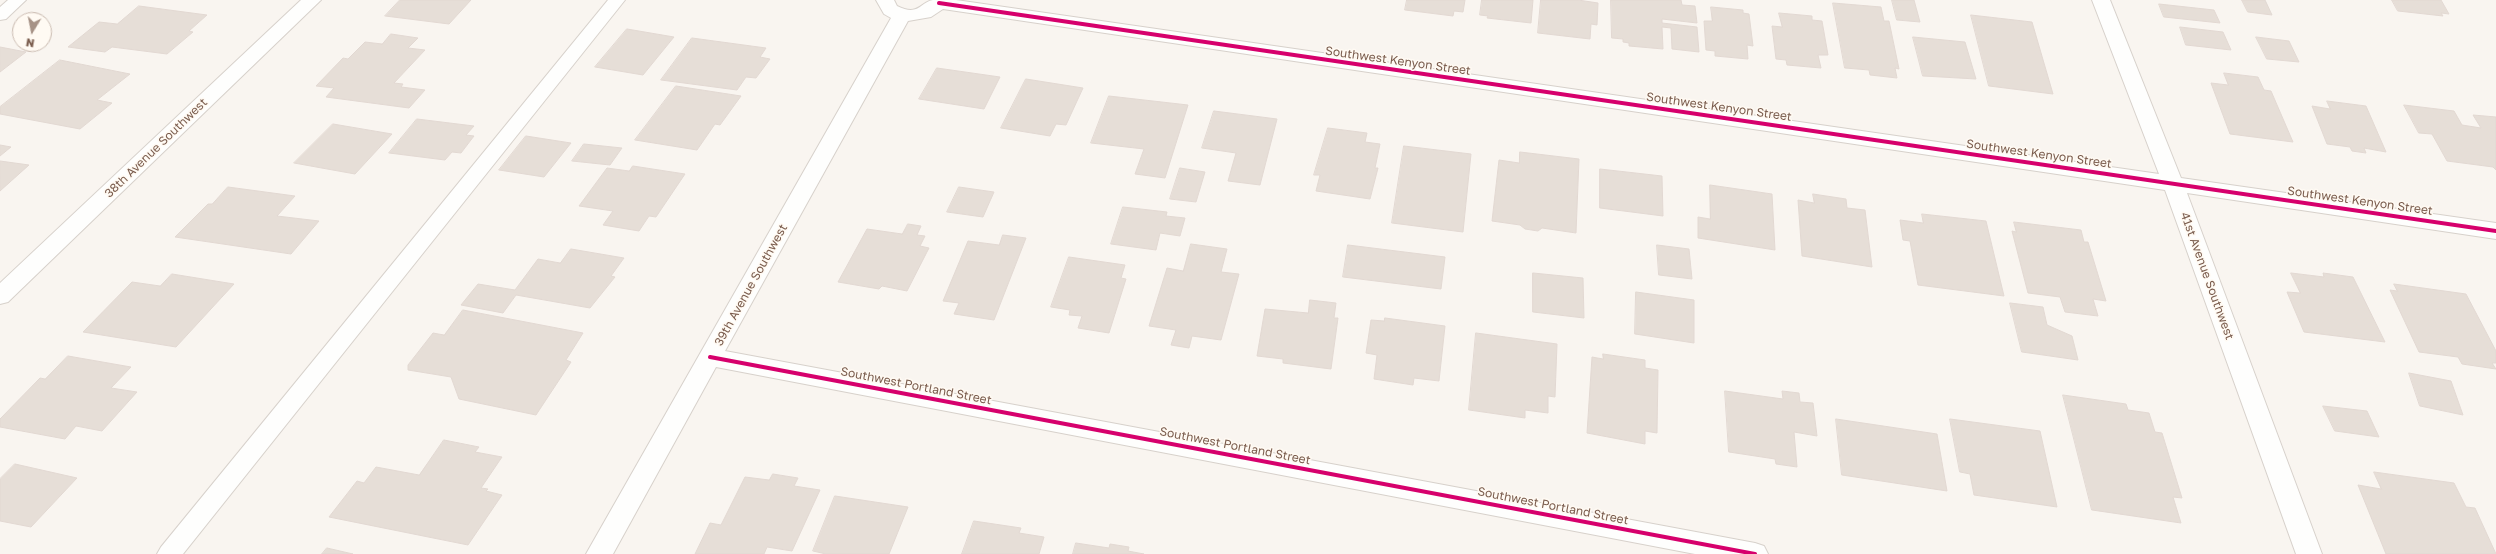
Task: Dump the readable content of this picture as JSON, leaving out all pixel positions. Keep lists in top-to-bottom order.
{
  "streets": {
    "street": [
      "Southwest Kenyon Street",
      "38th Avenue Southwest",
      "41st Avenue Southwest",
      "39th Avenue Southwest",
      "Southwest Portland Street"
    ]
  },
  "crossings": [
    ["Southwest Kenyon Street", "41st Avenue Southwest"],
    ["39th Avenue Southwest", "Southwest Portland Street"]
  ],
  "north": "bottom"
}
